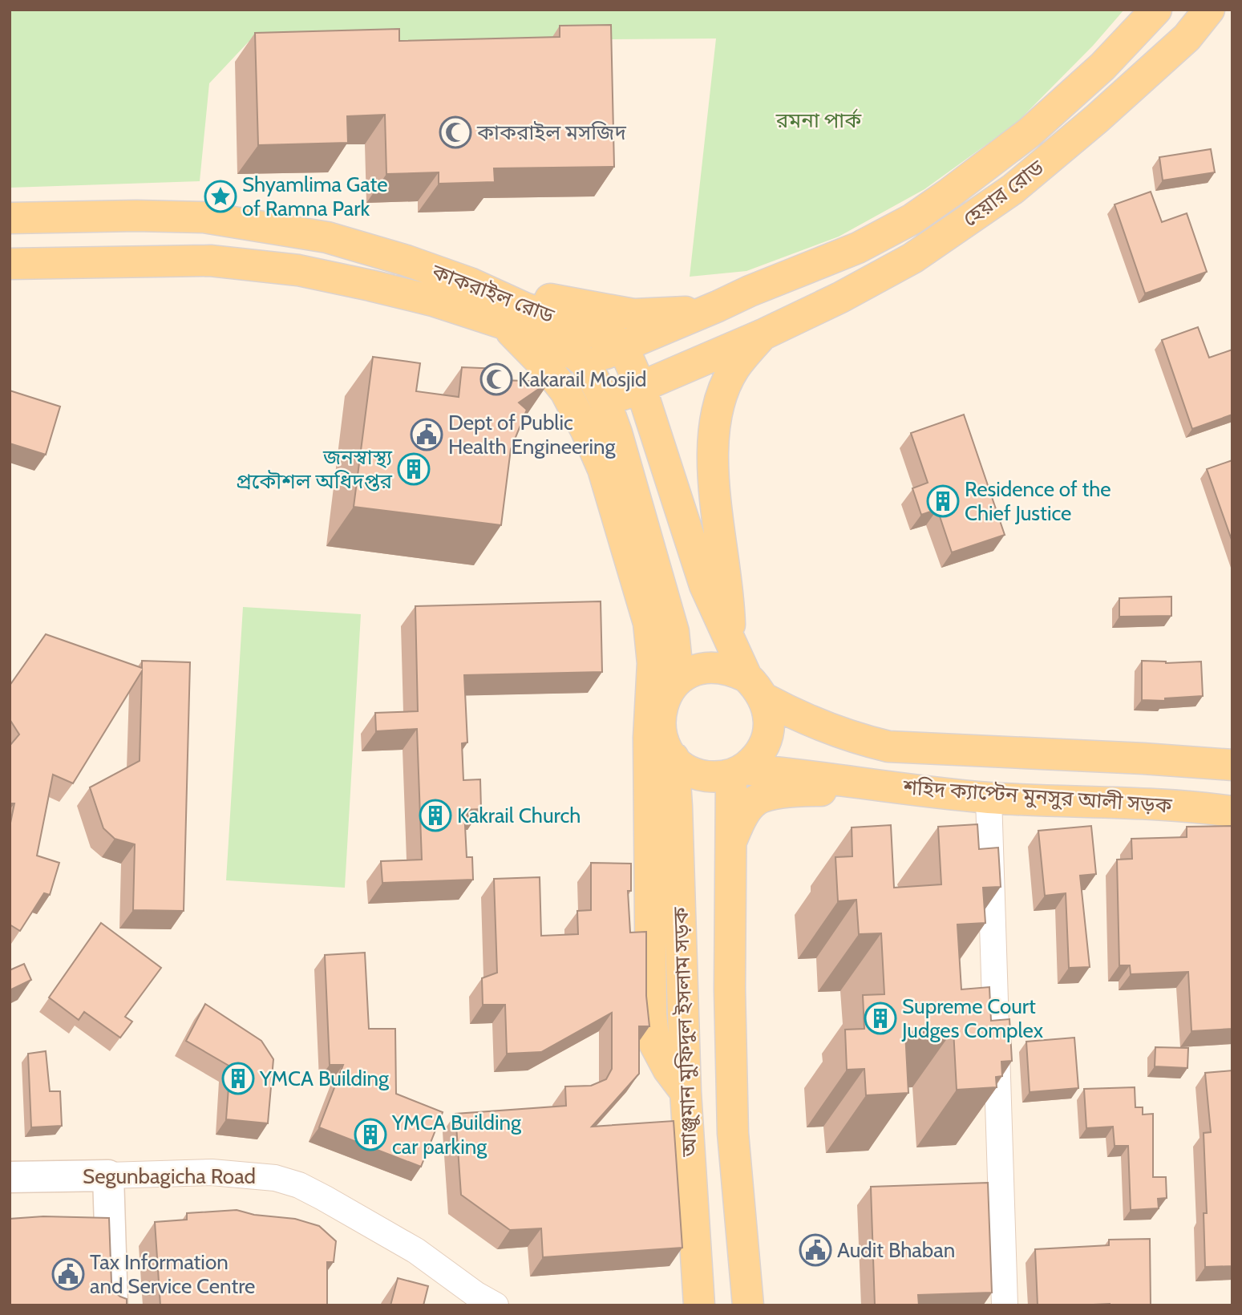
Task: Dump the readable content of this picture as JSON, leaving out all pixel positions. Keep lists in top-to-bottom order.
{
  "streets": {
    "main road": [
      "হেয়ার রোড",
      "কাকরাইল রোড",
      "শহিদ ক্যাপ্টেন মুনসুর আলী সড়ক",
      "আঞ্জুমান মুফিদুল ইসলাম সড়ক"
    ],
    "street": ["Segunbagicha Road"]
  },
  "crossings": [
    ["শহিদ ক্যাপ্টেন মুনসুর আলী সড়ক", "আঞ্জুমান মুফিদুল ইসলাম সড়ক"]
  ],
  "parks": ["রমনা পার্ক"],
  "places": {
    "mosque": ["কাকরাইল মসজিদ", "Kakarail Mosjid"],
    "place": ["Shyamlima Gate of Ramna Park"],
    "public building": ["Dept of Public Health Engineering", "Audit Bhaban", "Tax Information and Service Centre"],
    "building": [
      "জনস্বাস্থ্য প্রকৌশল অধিদপ্তর",
      "Residence of the Chief Justice",
      "Kakrail Church",
      "Supreme Court Judges Complex",
      "YMCA Building",
      "YMCA Building car parking"
    ]
  }
}
